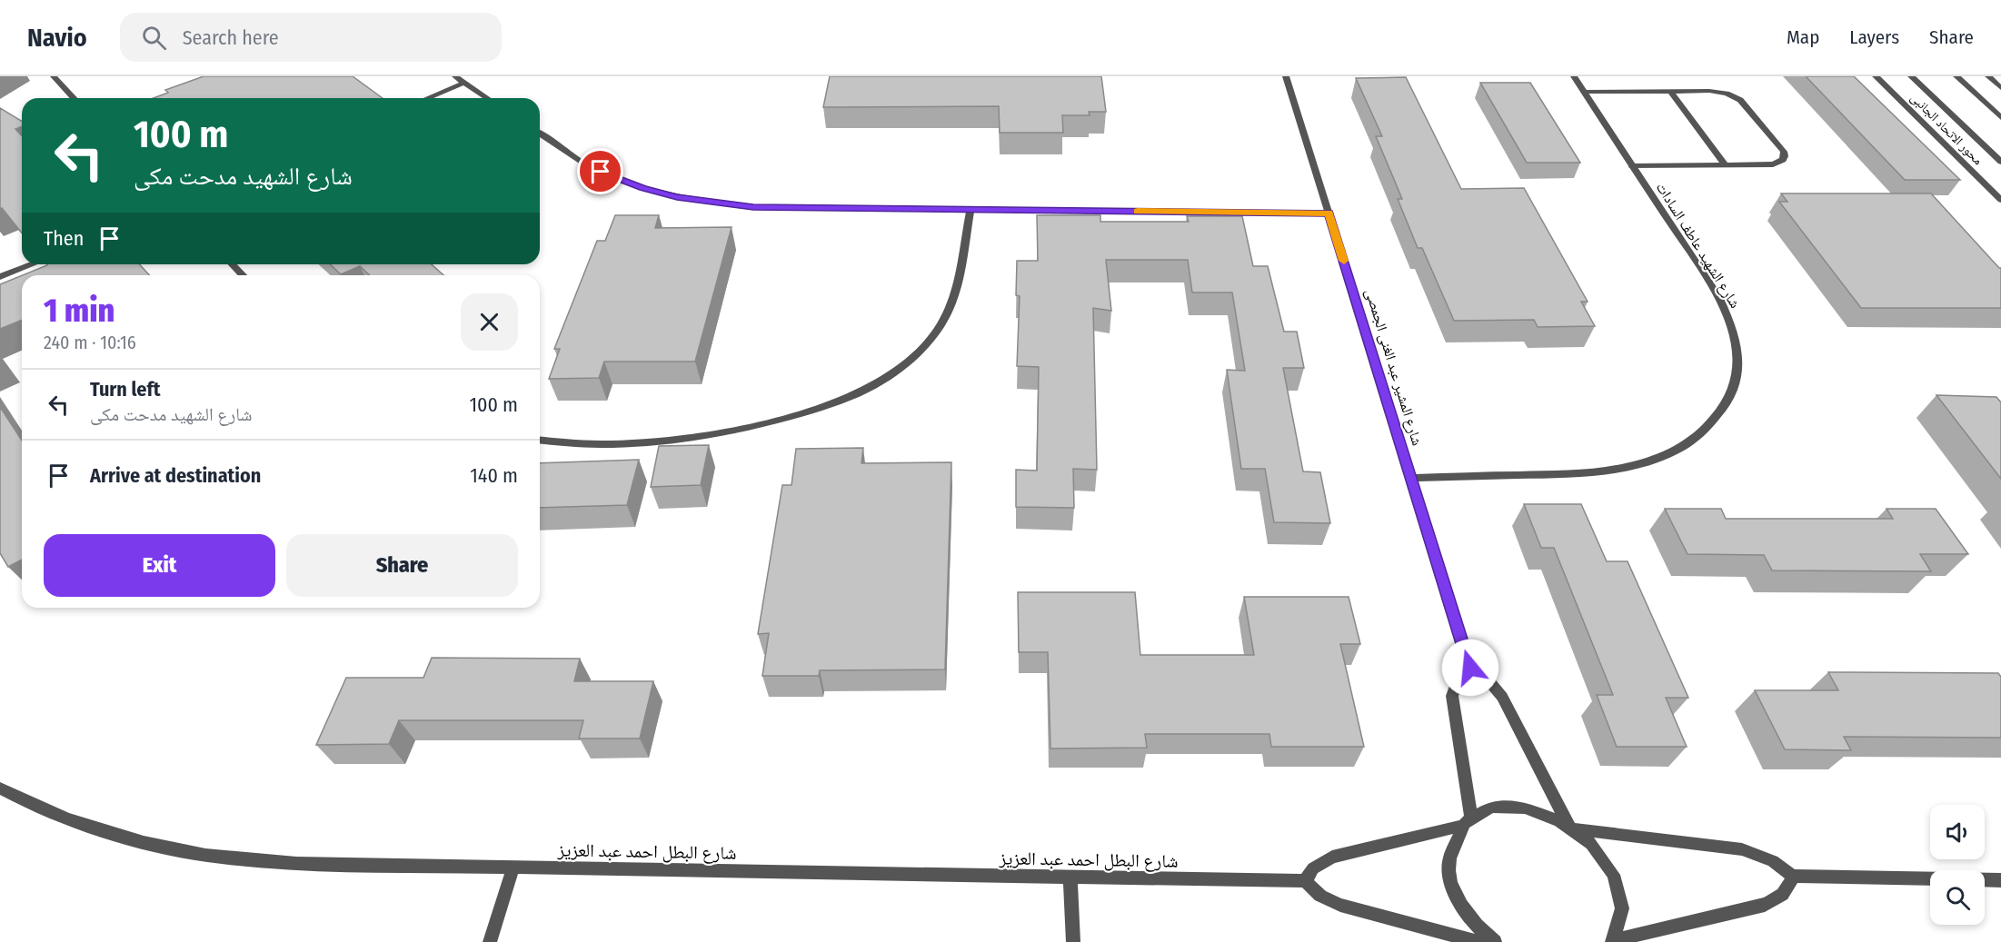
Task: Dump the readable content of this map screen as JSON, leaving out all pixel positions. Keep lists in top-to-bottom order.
{
  "streets": {
    "street": [
      "محور الاتحاد الجانبى",
      "شارع الشهيد عاطف السادات",
      "شارع المشير عبد الغنى الجمصى",
      "شارع البطل احمد عبد العزيز"
    ]
  },
  "crossings": [
    ["شارع الشهيد عاطف السادات", "شارع المشير عبد الغنى الجمصى"]
  ],
  "page": {
    "header": "Navio",
    "search": "Search here",
    "nav": ["Map", "Layers", "Share"],
    "turn": ["100 m", "شارع الشهيد مدحت مكى"],
    "then": "Then",
    "heading": ["1 min", "240 m · 10:16"],
    "list": [
      {
        "name": "Turn left",
        "note": "شارع الشهيد مدحت مكى",
        "value": "100 m"
      },
      {
        "name": "Arrive at destination",
        "value": "140 m"
      }
    ],
    "buttons": ["Exit", "Share"]
  }
}
